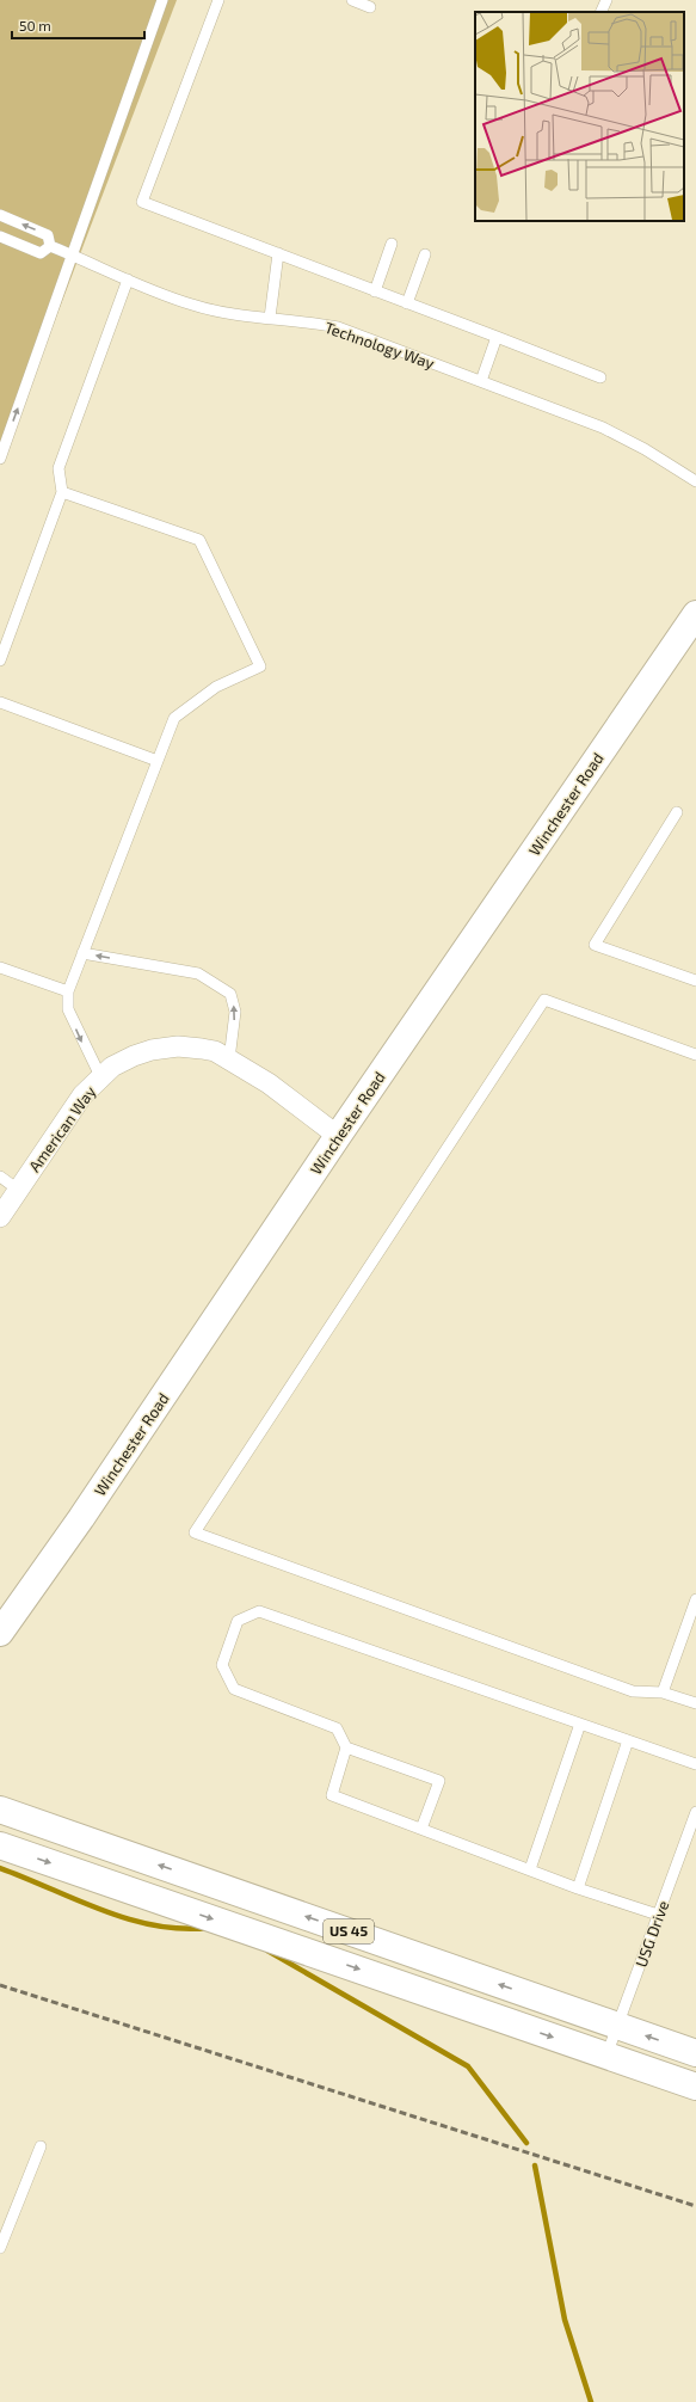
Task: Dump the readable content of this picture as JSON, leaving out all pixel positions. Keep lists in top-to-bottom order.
{
  "streets": {
    "main road": ["Winchester Road", "US 45"],
    "street": ["American Way"],
    "lane": ["Technology Way", "USG Drive"]
  },
  "crossings": [
    ["Winchester Road", "American Way"],
    ["US 45", "USG Drive"]
  ],
  "scale_bar": "50 m"
}
